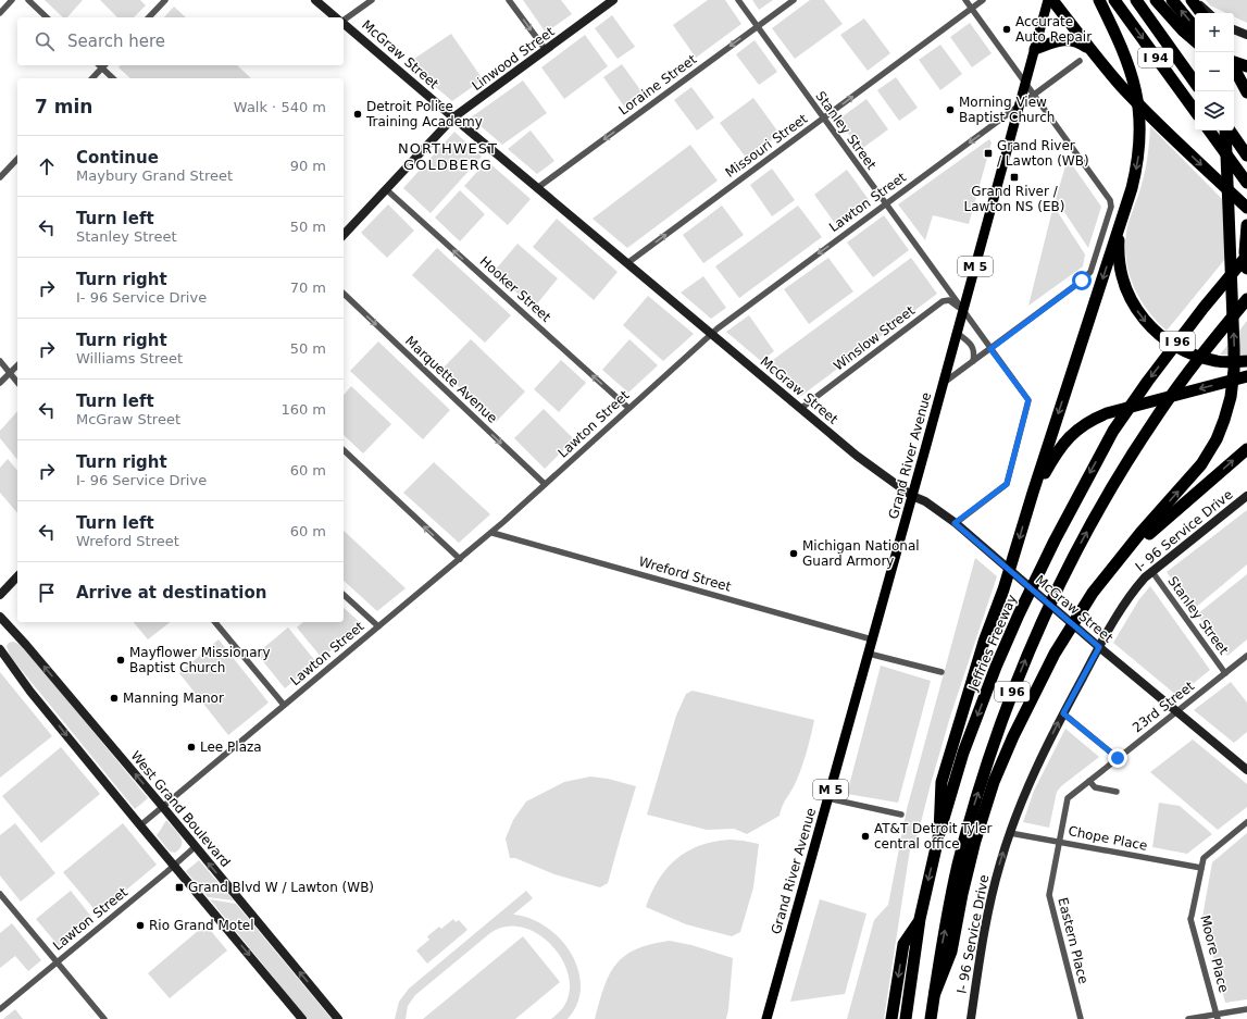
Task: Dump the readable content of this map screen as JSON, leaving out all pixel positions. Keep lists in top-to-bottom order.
{
  "streets": {
    "highway": ["I 94", "I 96", "Jeffries Freeway"],
    "main road": ["M 5", "Grand River Avenue"],
    "street": [
      "McGraw Street",
      "Linwood Street",
      "Loraine Street",
      "Stanley Street",
      "Missouri Street",
      "Lawton Street",
      "Hooker Street",
      "Winslow Street",
      "Marquette Avenue",
      "I- 96 Service Drive",
      "Wreford Street",
      "23rd Street",
      "West Grand Boulevard",
      "Chope Place",
      "Eastern Place",
      "Moore Place"
    ]
  },
  "crossings": [
    ["McGraw Street", "Linwood Street"],
    ["McGraw Street", "Loraine Street"],
    ["McGraw Street", "Stanley Street"],
    ["McGraw Street", "Missouri Street"],
    ["McGraw Street", "Lawton Street"],
    ["McGraw Street", "Winslow Street"],
    ["McGraw Street", "Grand River Avenue"],
    ["McGraw Street", "I- 96 Service Drive"],
    ["McGraw Street", "23rd Street"],
    ["Linwood Street", "Hooker Street"],
    ["Loraine Street", "Stanley Street"],
    ["Stanley Street", "Missouri Street"],
    ["Stanley Street", "Lawton Street"],
    ["Stanley Street", "Winslow Street"],
    ["Stanley Street", "Grand River Avenue"],
    ["Stanley Street", "I- 96 Service Drive"],
    ["Stanley Street", "23rd Street"],
    ["Lawton Street", "Hooker Street"],
    ["Lawton Street", "Marquette Avenue"],
    ["Lawton Street", "Grand River Avenue"],
    ["Lawton Street", "Wreford Street"],
    ["Lawton Street", "West Grand Boulevard"],
    ["Winslow Street", "Grand River Avenue"],
    ["Grand River Avenue", "Wreford Street"],
    ["I- 96 Service Drive", "Chope Place"],
    ["23rd Street", "Chope Place"],
    ["23rd Street", "Eastern Place"],
    ["Chope Place", "Eastern Place"],
    ["Chope Place", "Moore Place"]
  ],
  "one_way": [
    "Loraine Street",
    "Missouri Street",
    "Hooker Street",
    "Marquette Avenue",
    "I- 96 Service Drive"
  ],
  "districts": ["NORTHWEST GOLDBERG"],
  "places": {
    "other": [
      "Accurate Auto Repair",
      "Morning View Baptist Church",
      "Detroit Police Training Academy",
      "Michigan National Guard Armory",
      "Mayflower Missionary Baptist Church",
      "Manning Manor",
      "Lee Plaza",
      "AT&T Detroit Tyler central office",
      "Rio Grand Motel"
    ],
    "transit": ["Grand River / Lawton (WB)", "Grand River / Lawton NS (EB)", "Grand Blvd W / Lawton (WB)"]
  },
  "page": {
    "map_buttons": ["+", "−"],
    "search": "Search here",
    "heading": ["7 min", "Walk · 540 m"],
    "list": [
      ["Continue", "Maybury Grand Street", "90 m"],
      ["Turn left", "Stanley Street", "50 m"],
      ["Turn right", "I- 96 Service Drive", "70 m"],
      ["Turn right", "Williams Street", "50 m"],
      ["Turn left", "McGraw Street", "160 m"],
      ["Turn right", "I- 96 Service Drive", "60 m"],
      ["Turn left", "Wreford Street", "60 m"],
      "Arrive at destination"
    ]
  }
}
